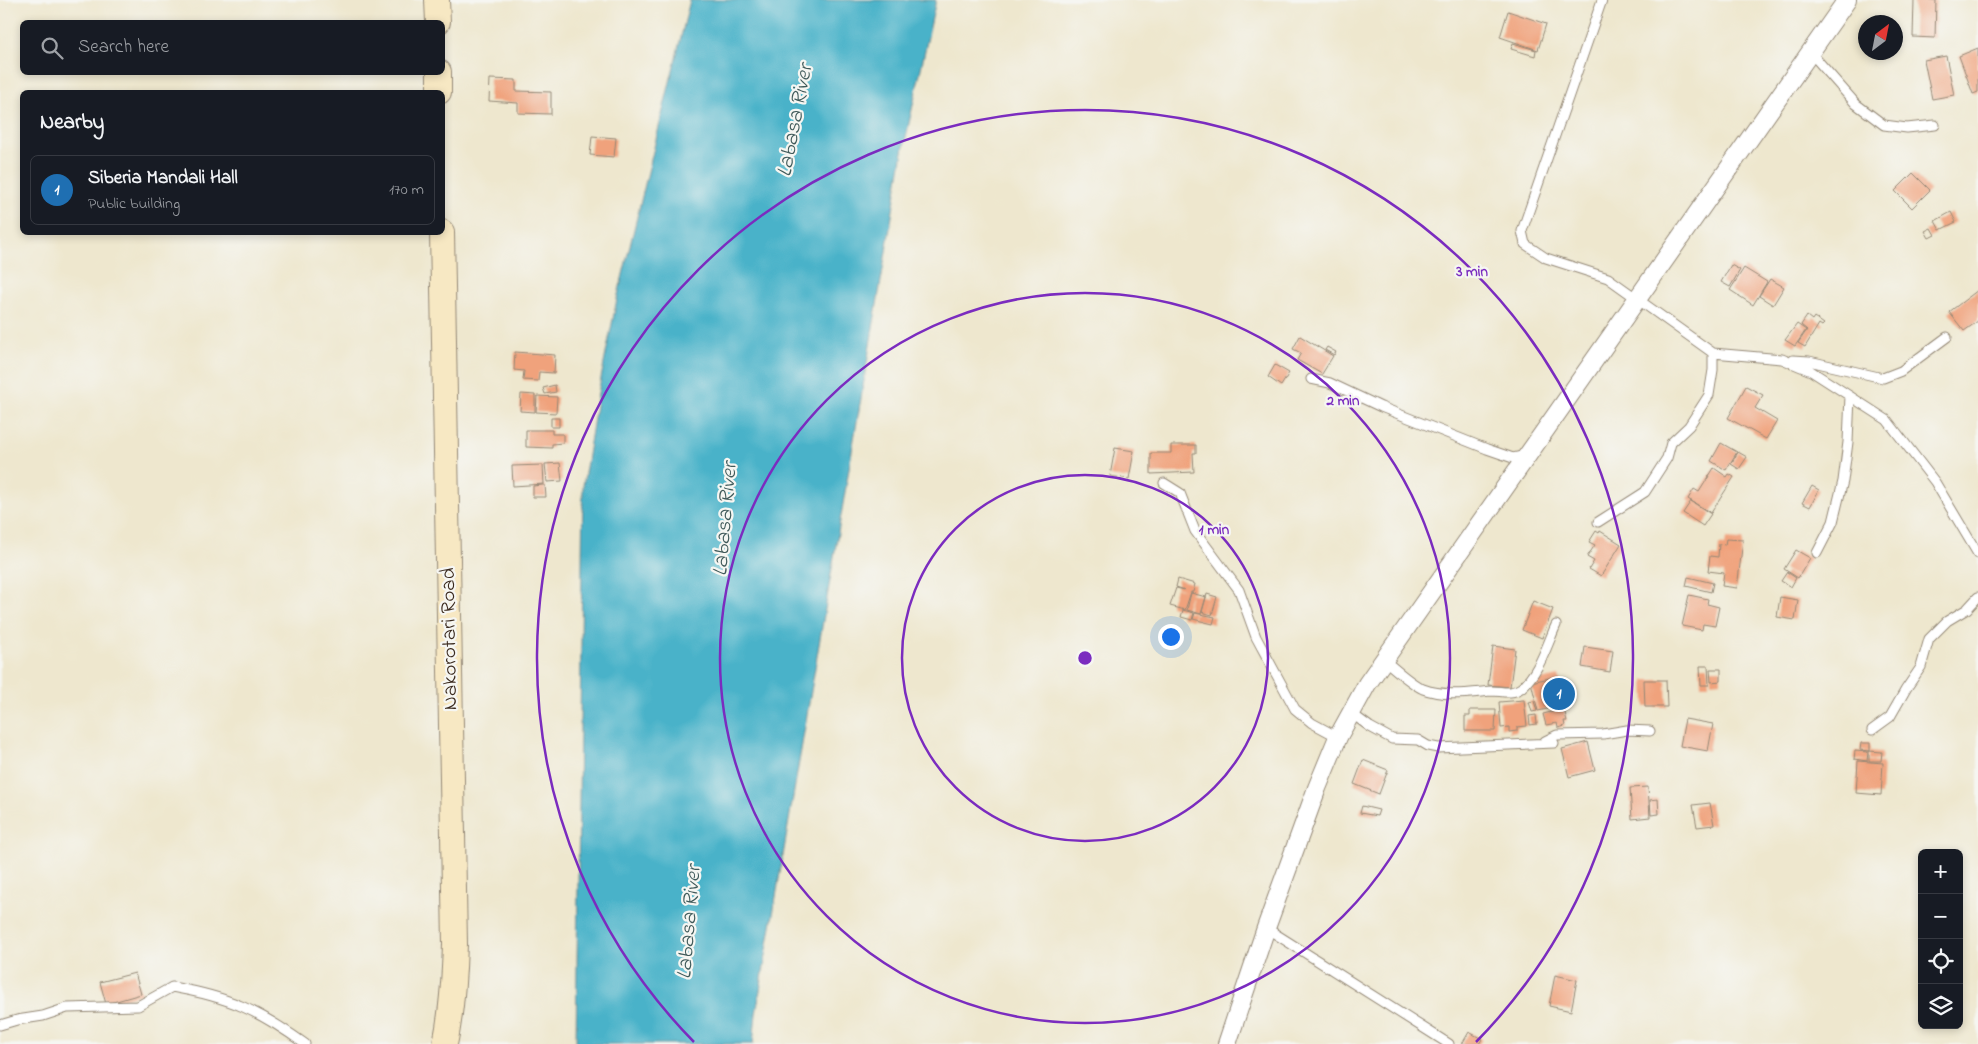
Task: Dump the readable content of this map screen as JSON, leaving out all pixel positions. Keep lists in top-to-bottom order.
{
  "streets": {
    "street": ["Nakorotari Road"]
  },
  "water": ["Labasa River"],
  "north": "top right",
  "page": {
    "search": "Search here",
    "heading": "Nearby",
    "list": [
      {
        "mark": "1",
        "name": "Siberia Mandali Hall",
        "note": "Public building",
        "value": "170 m"
      }
    ],
    "pins": "1",
    "map_buttons": ["+", "−"]
  },
  "rings": ["3 min", "2 min", "1 min"]
}
